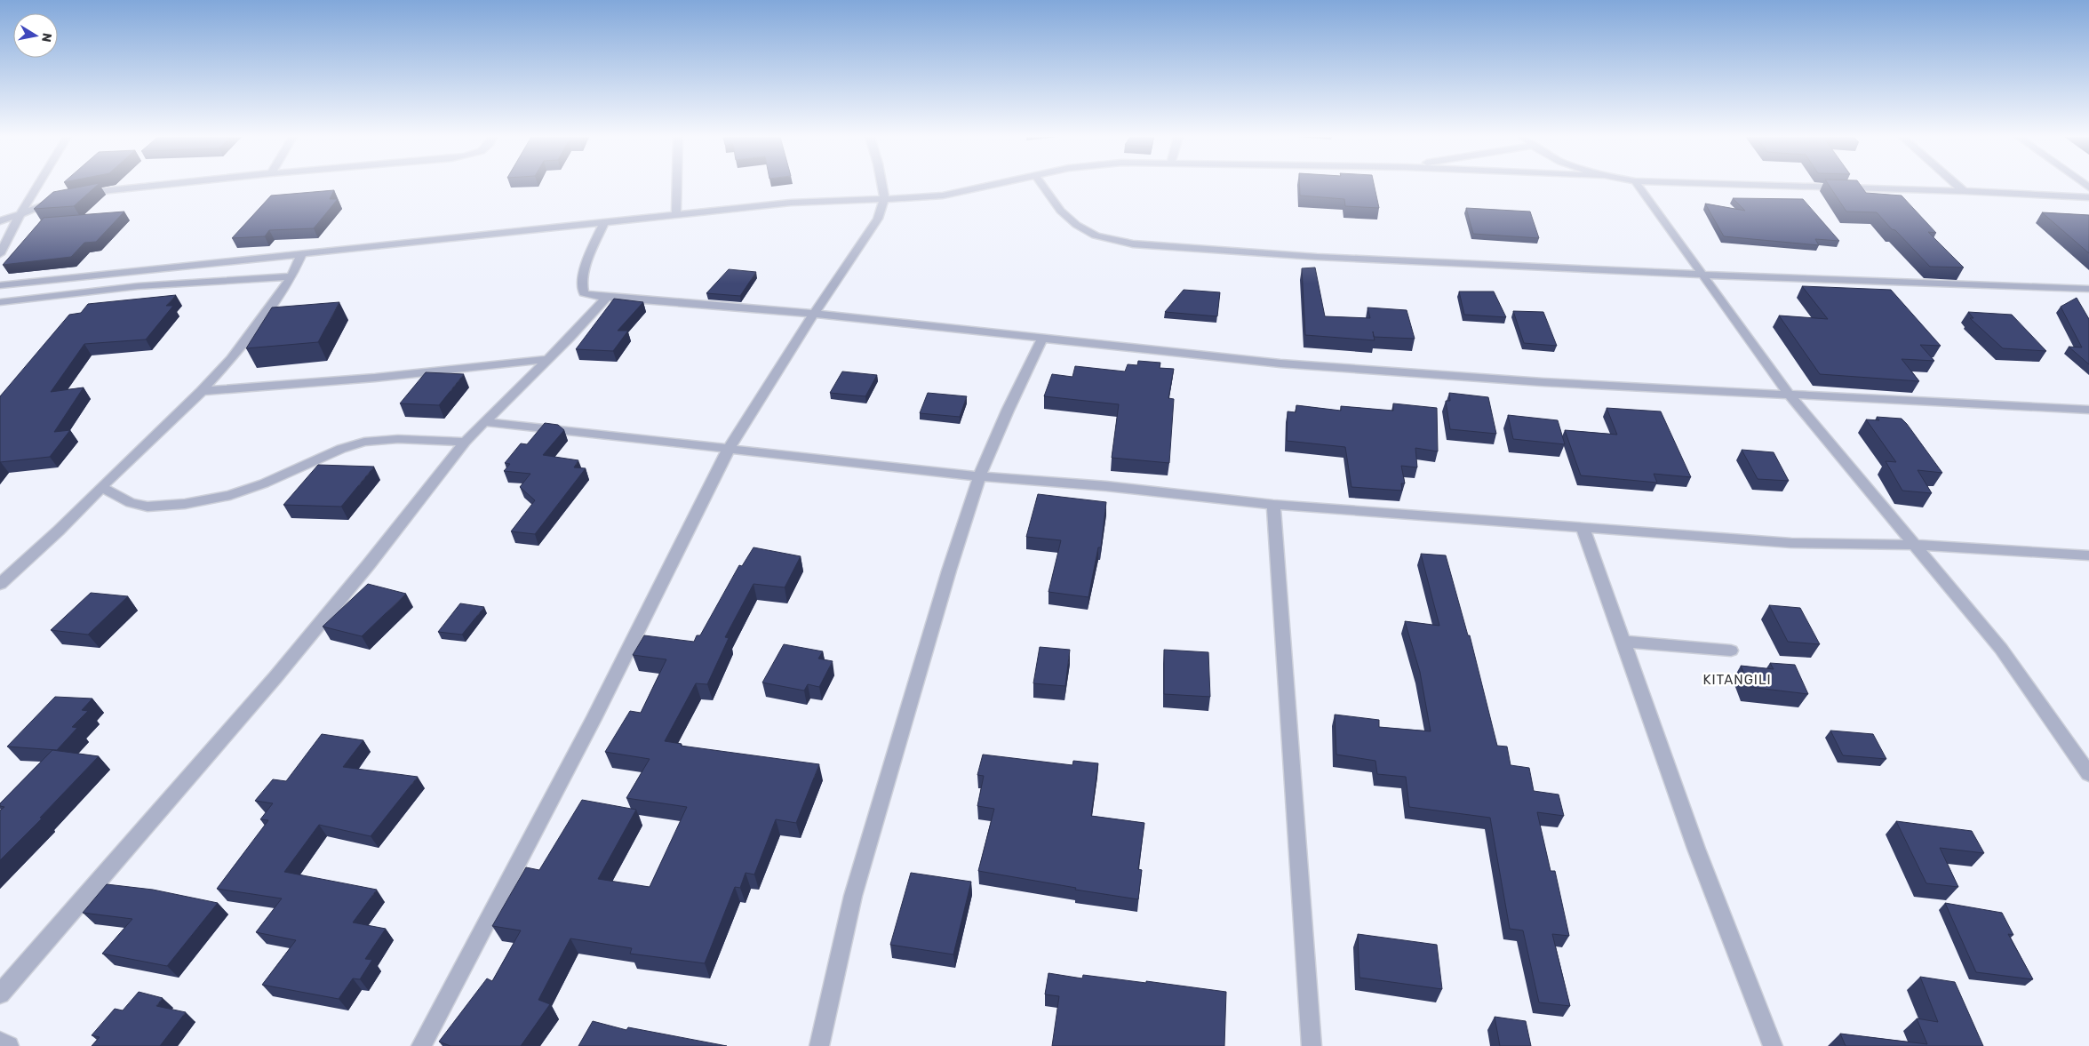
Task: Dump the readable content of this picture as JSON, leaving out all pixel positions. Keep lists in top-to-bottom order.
{
  "districts": ["KITANGILI"],
  "north": "right"
}
